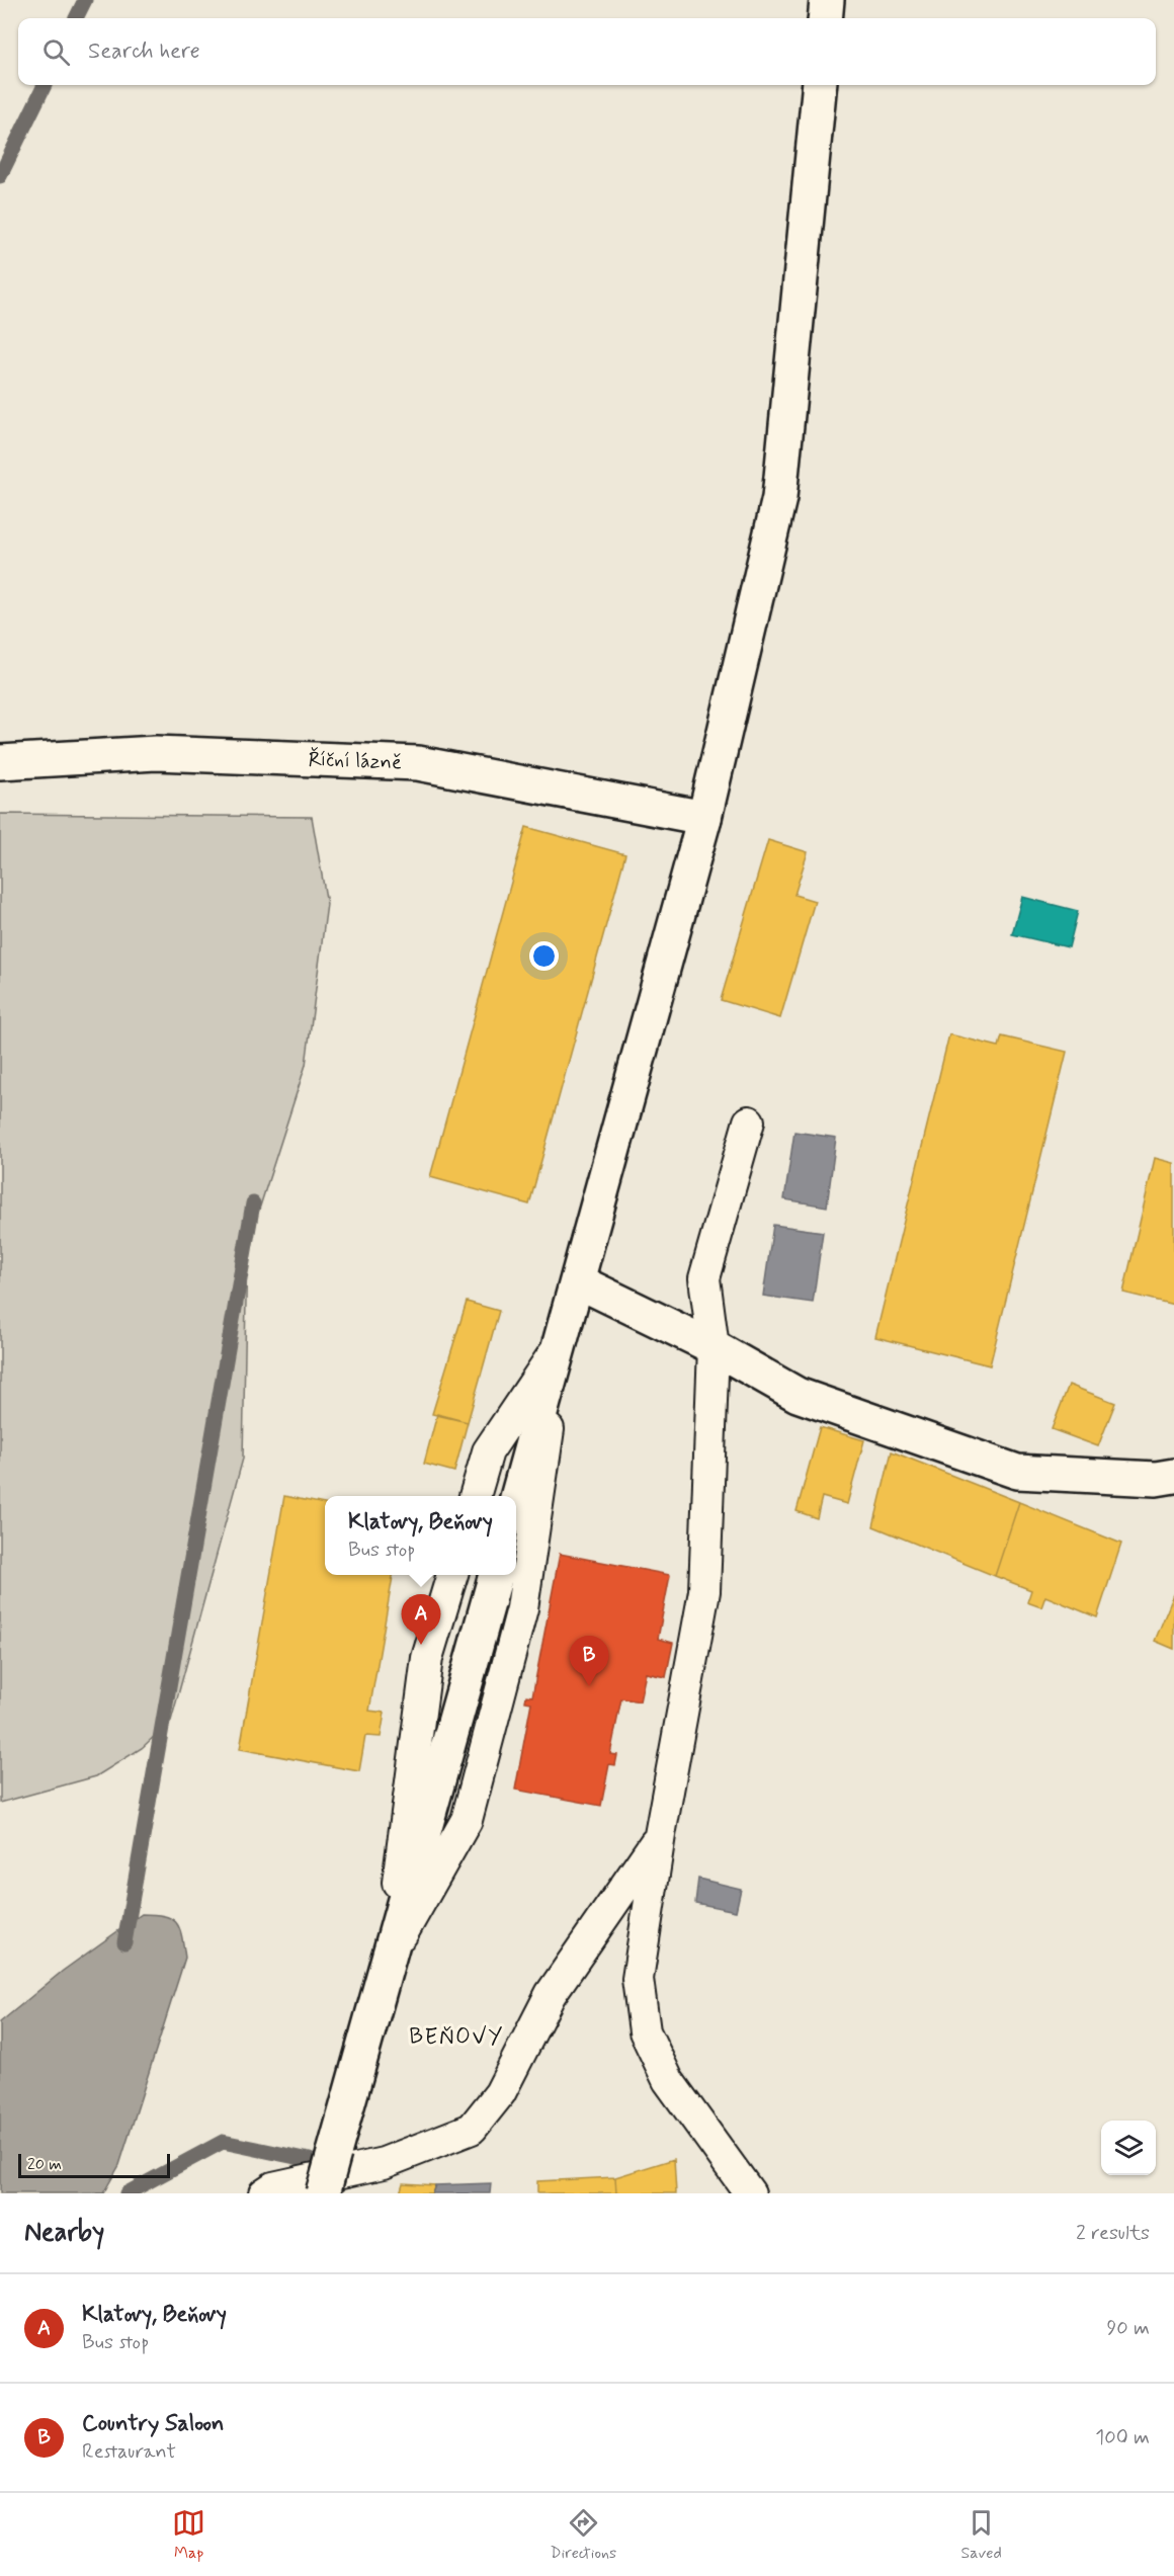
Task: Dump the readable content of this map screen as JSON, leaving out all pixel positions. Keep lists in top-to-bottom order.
{
  "streets": {
    "main road": ["Říční lázně"]
  },
  "districts": ["BEŇOVY"],
  "scale_bar": "20 m",
  "page": {
    "search": "Search here",
    "popup": ["Klatovy, Beňovy", "Bus stop"],
    "pins": ["A", "B"],
    "scale": "20 m",
    "heading": ["Nearby", "2 results"],
    "list": [
      {
        "mark": "A",
        "name": "Klatovy, Beňovy",
        "note": "Bus stop",
        "value": "90 m"
      },
      {
        "mark": "B",
        "name": "Country Saloon",
        "note": "Restaurant",
        "value": "100 m"
      }
    ],
    "nav": ["Map", "Directions", "Saved"]
  }
}
